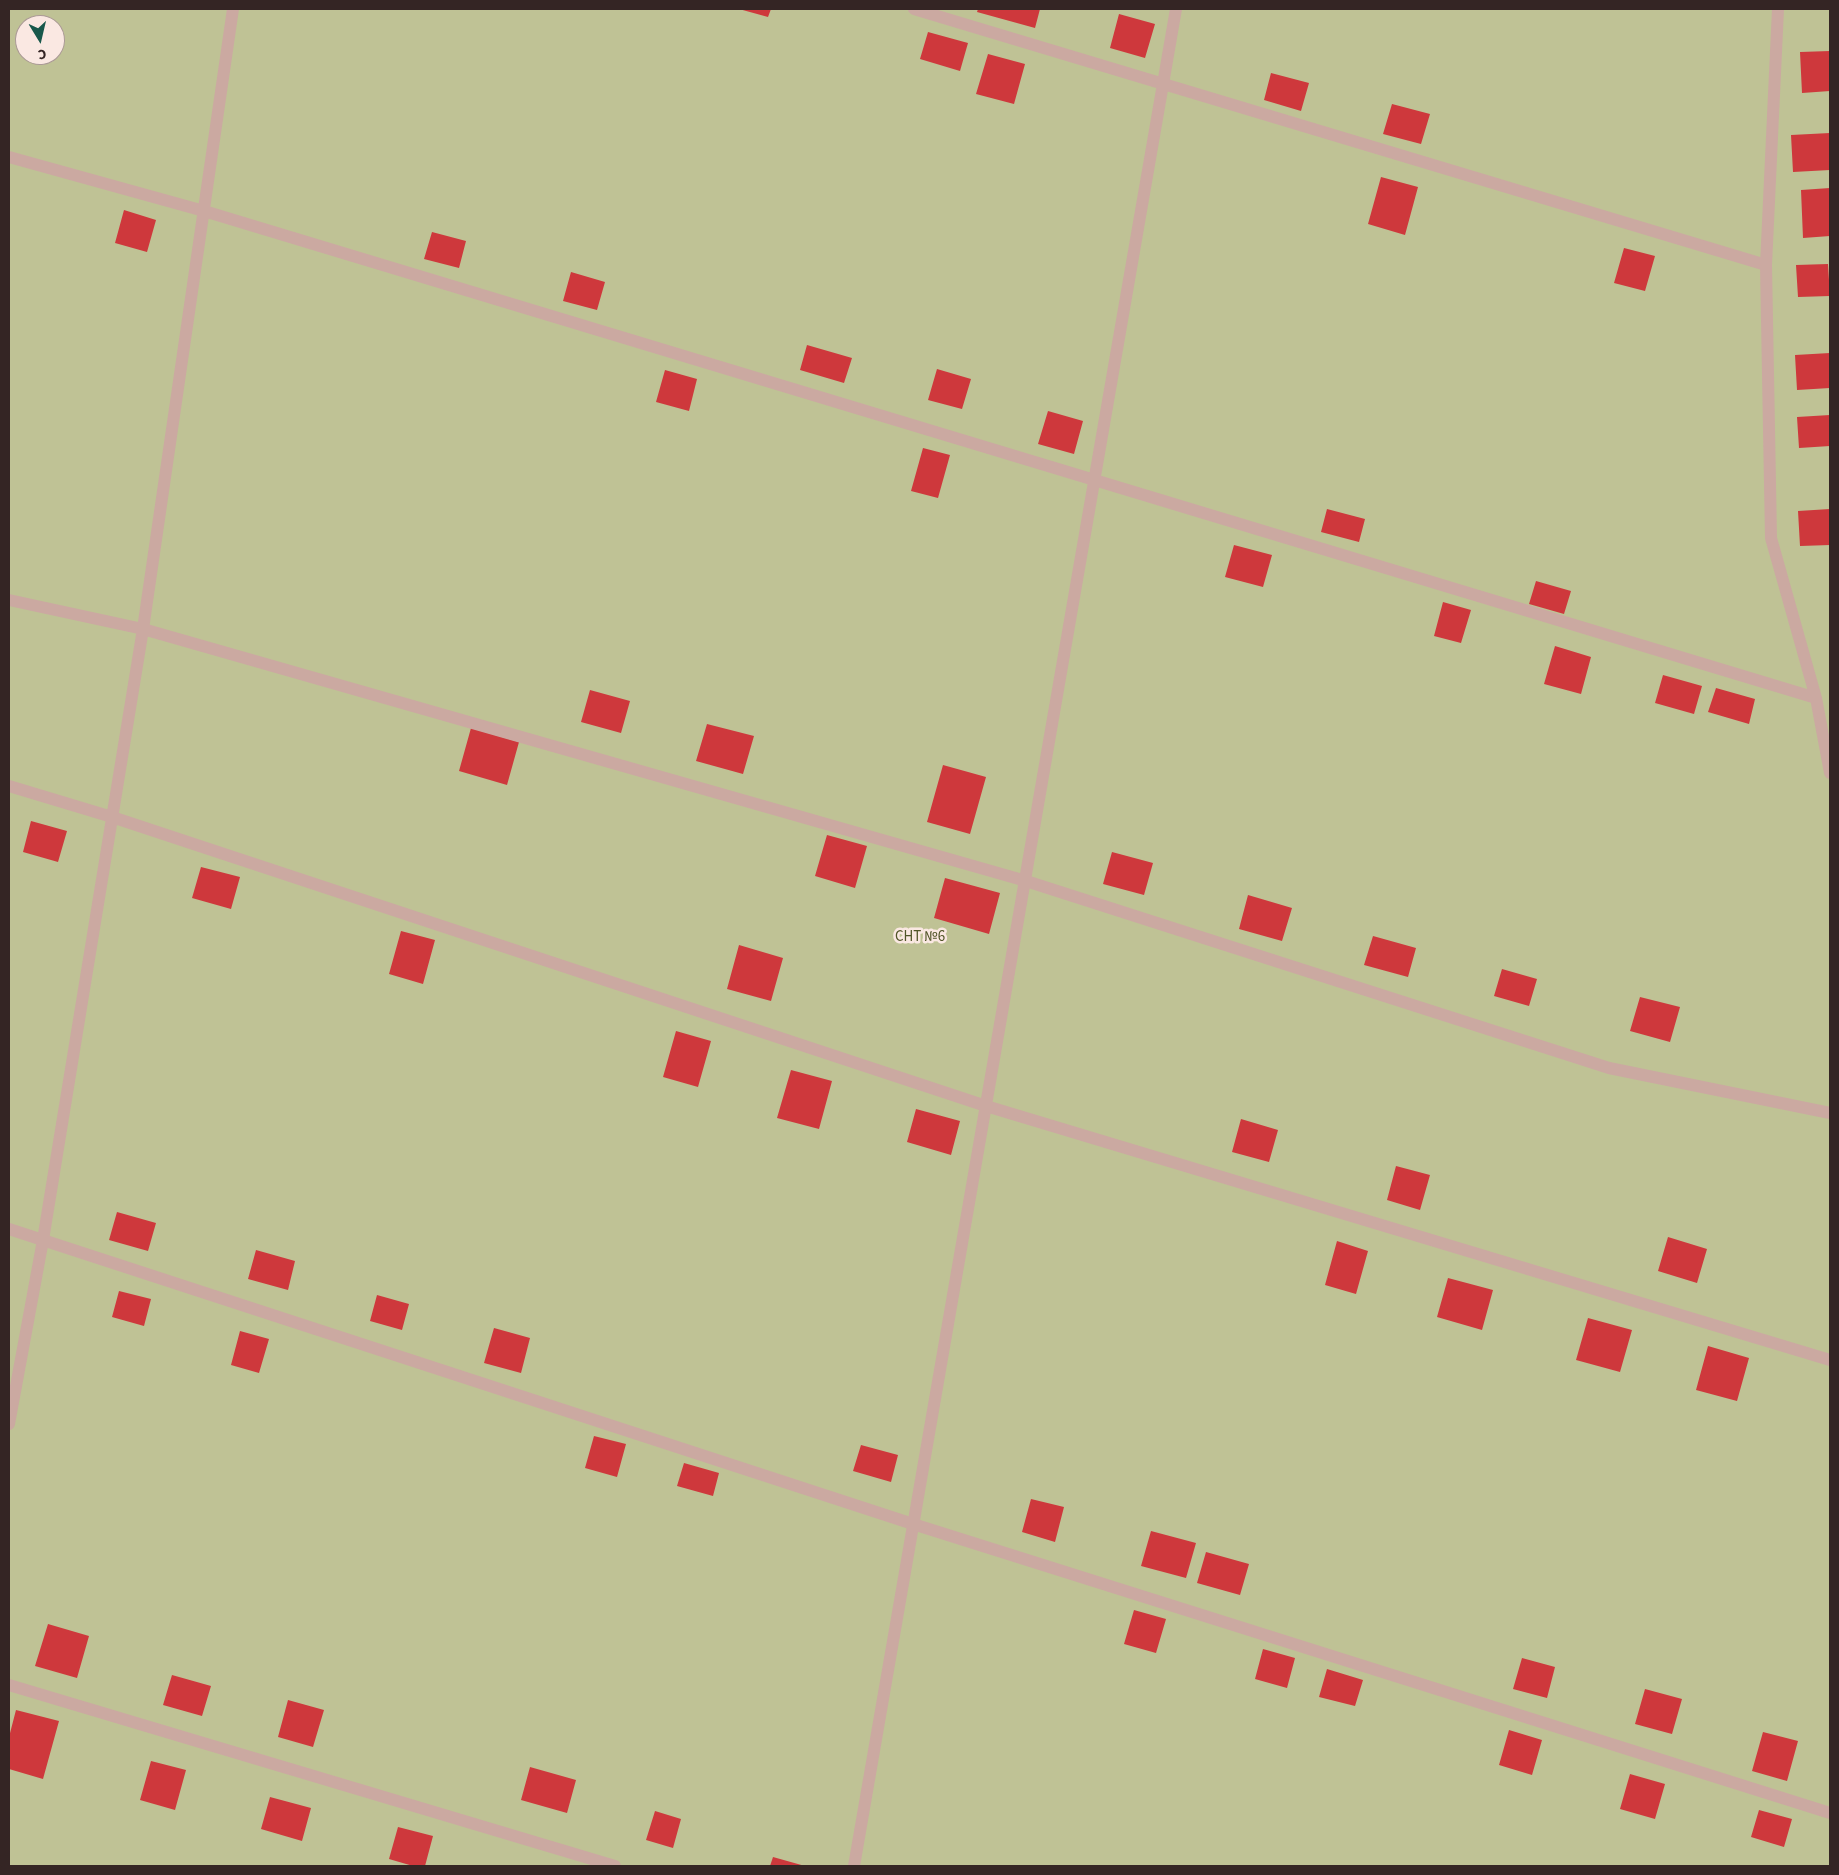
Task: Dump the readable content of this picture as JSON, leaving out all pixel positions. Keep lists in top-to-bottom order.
{
  "parks": ["СНТ №6"],
  "north": "bottom"
}
